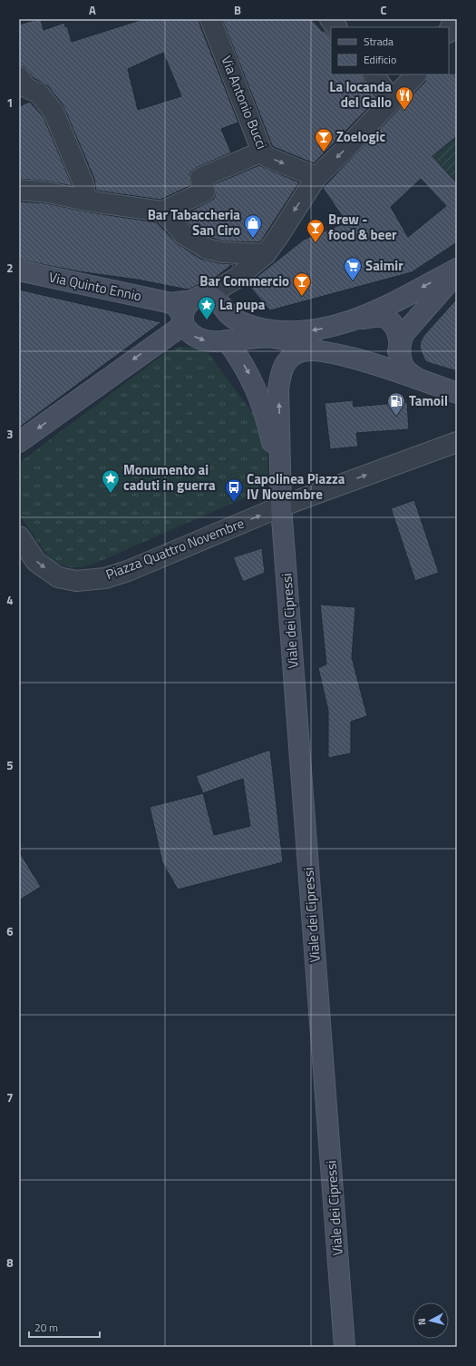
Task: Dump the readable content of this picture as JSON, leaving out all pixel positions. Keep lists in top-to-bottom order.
{
  "streets": {
    "street": [
      "Via Antonio Bucci",
      "Via Quinto Ennio",
      "Piazza Quattro Novembre",
      "Viale dei Cipressi"
    ]
  },
  "crossings": [
    ["Piazza Quattro Novembre", "Viale dei Cipressi"]
  ],
  "places": {
    "restaurant": ["La locanda del Gallo"],
    "bar": ["Zoelogic", "Brew - food & beer", "Bar Commercio"],
    "shop": ["Bar Tabaccheria San Ciro"],
    "supermarket": ["Saimir"],
    "place": ["La pupa", "Monumento ai caduti in guerra"],
    "fuel station": ["Tamoil"],
    "bus stop": ["Capolinea Piazza IV Novembre"]
  },
  "legend": ["Strada", "Edificio"],
  "scale_bar": "20 m",
  "north": "left",
  "grid": {
    "columns": ["A", "B", "C"],
    "rows": [
      "1",
      "2",
      "3",
      "4",
      "5",
      "6",
      "7",
      "8"
    ]
  }
}
